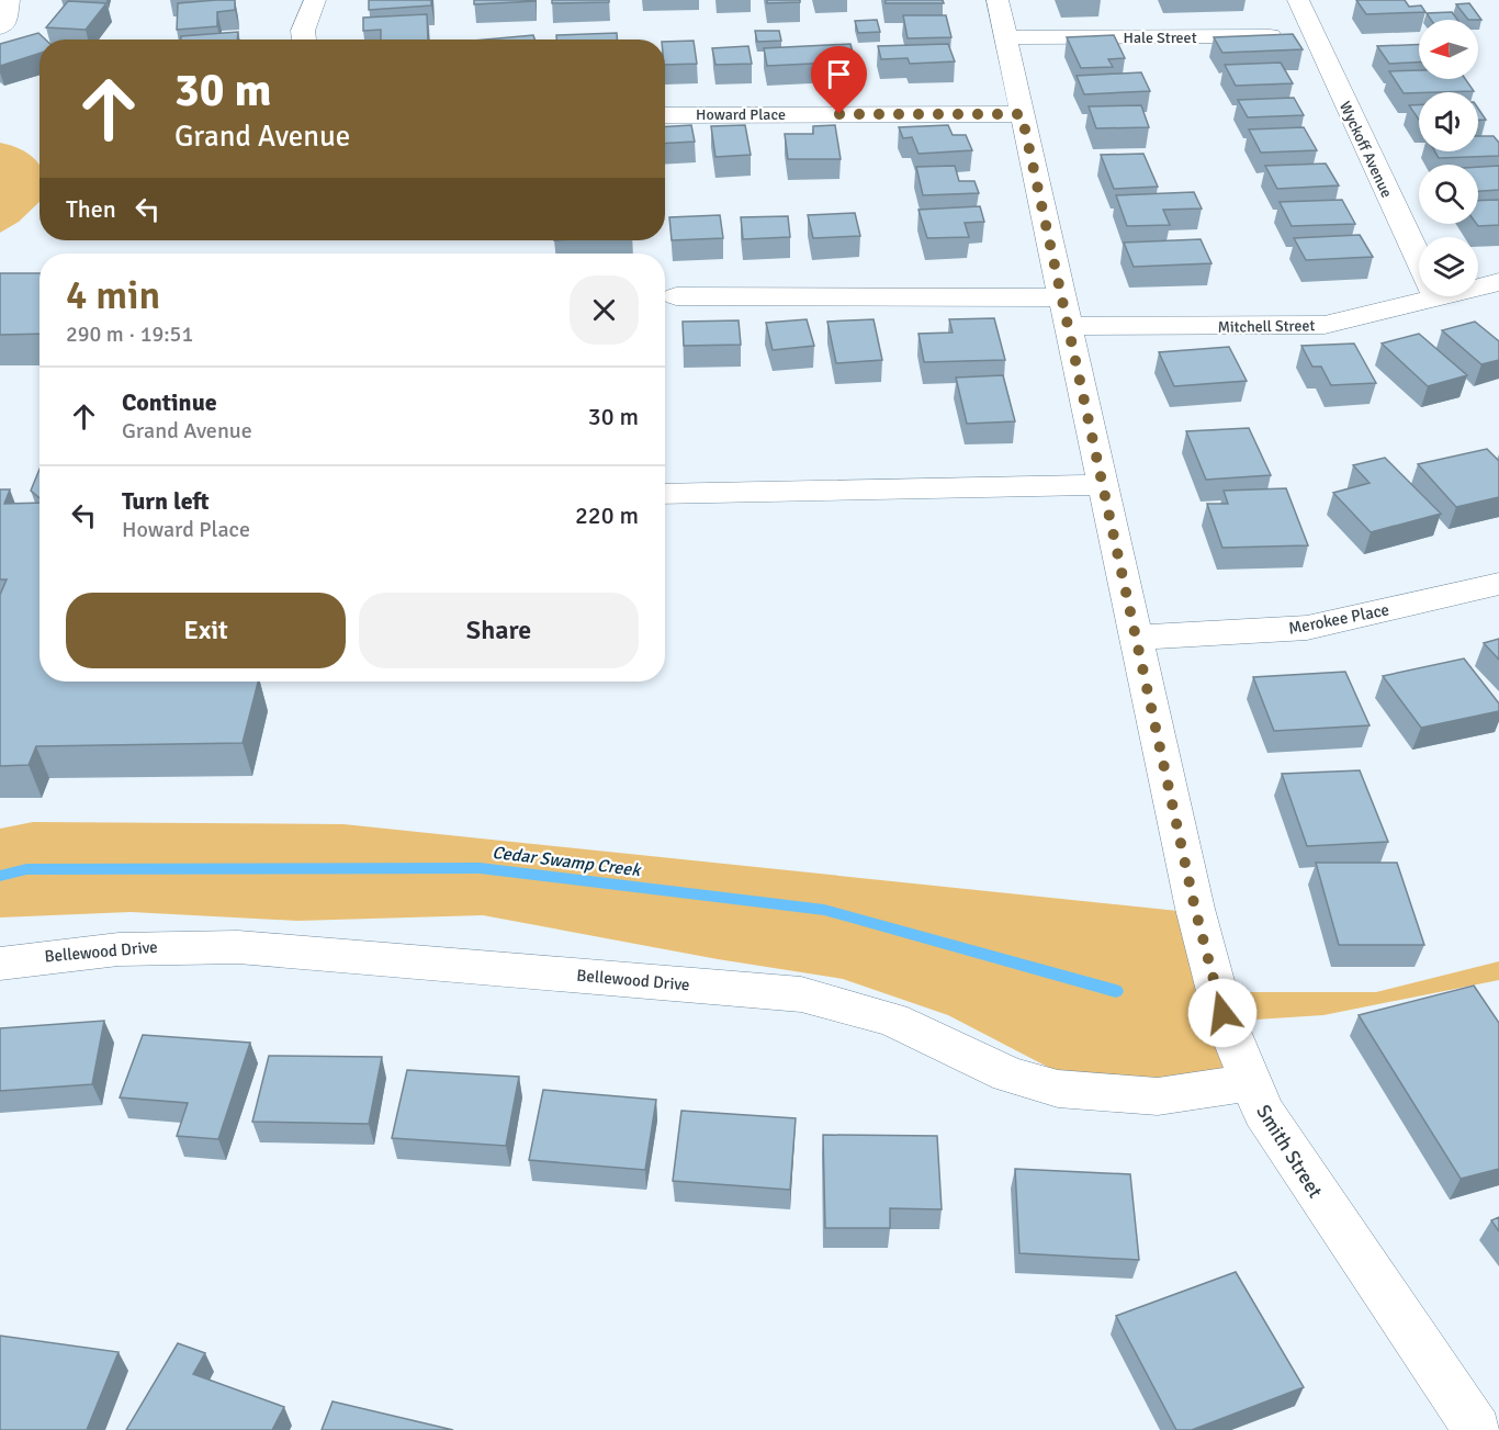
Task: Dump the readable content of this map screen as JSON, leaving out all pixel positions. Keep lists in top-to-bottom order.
{
  "streets": {
    "street": [
      "Hale Street",
      "Howard Place",
      "Wyckoff Avenue",
      "Mitchell Street",
      "Merokee Place",
      "Bellewood Drive",
      "Smith Street"
    ]
  },
  "crossings": [
    ["Hale Street", "Wyckoff Avenue"],
    ["Hale Street", "Smith Street"],
    ["Howard Place", "Smith Street"],
    ["Wyckoff Avenue", "Mitchell Street"],
    ["Mitchell Street", "Smith Street"],
    ["Merokee Place", "Smith Street"],
    ["Bellewood Drive", "Smith Street"]
  ],
  "water": ["Cedar Swamp Creek"],
  "north": "left",
  "page": {
    "turn": ["30 m", "Grand Avenue"],
    "then": "Then",
    "heading": ["4 min", "290 m · 19:51"],
    "list": [
      {
        "name": "Continue",
        "note": "Grand Avenue",
        "value": "30 m"
      },
      {
        "name": "Turn left",
        "note": "Howard Place",
        "value": "220 m"
      }
    ],
    "buttons": ["Exit", "Share"]
  }
}
